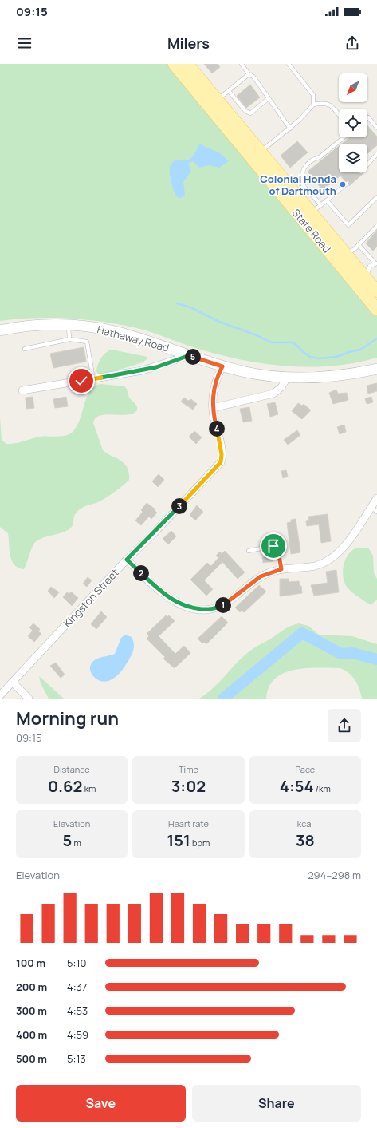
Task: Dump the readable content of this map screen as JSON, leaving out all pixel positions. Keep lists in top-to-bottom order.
{
  "streets": {
    "main road": ["State Road", "Hathaway Road"],
    "street": ["Kingston Street"]
  },
  "crossings": [
    ["Hathaway Road", "Kingston Street"]
  ],
  "places": ["Colonial Honda of Dartmouth"],
  "north": "bottom left",
  "page": {
    "status": "09:15",
    "header": "Milers",
    "pins": [
      "5",
      "4",
      "3",
      "2",
      "1"
    ],
    "heading": ["Morning run", "09:15"],
    "stats": [
      ["Distance", "0.62 km"],
      ["Time", "3:02"],
      ["Pace", "4:54 /km"],
      ["Elevation", "5 m"],
      ["Heart rate", "151 bpm"],
      ["kcal", "38"]
    ],
    "chart": ["Elevation", "294–298 m"],
    "list": [
      {
        "name": "100 m",
        "note": "5:10"
      },
      {
        "name": "200 m",
        "note": "4:37"
      },
      {
        "name": "300 m",
        "note": "4:53"
      },
      {
        "name": "400 m",
        "note": "4:59"
      },
      {
        "name": "500 m",
        "note": "5:13"
      }
    ],
    "buttons": ["Save", "Share"]
  }
}
